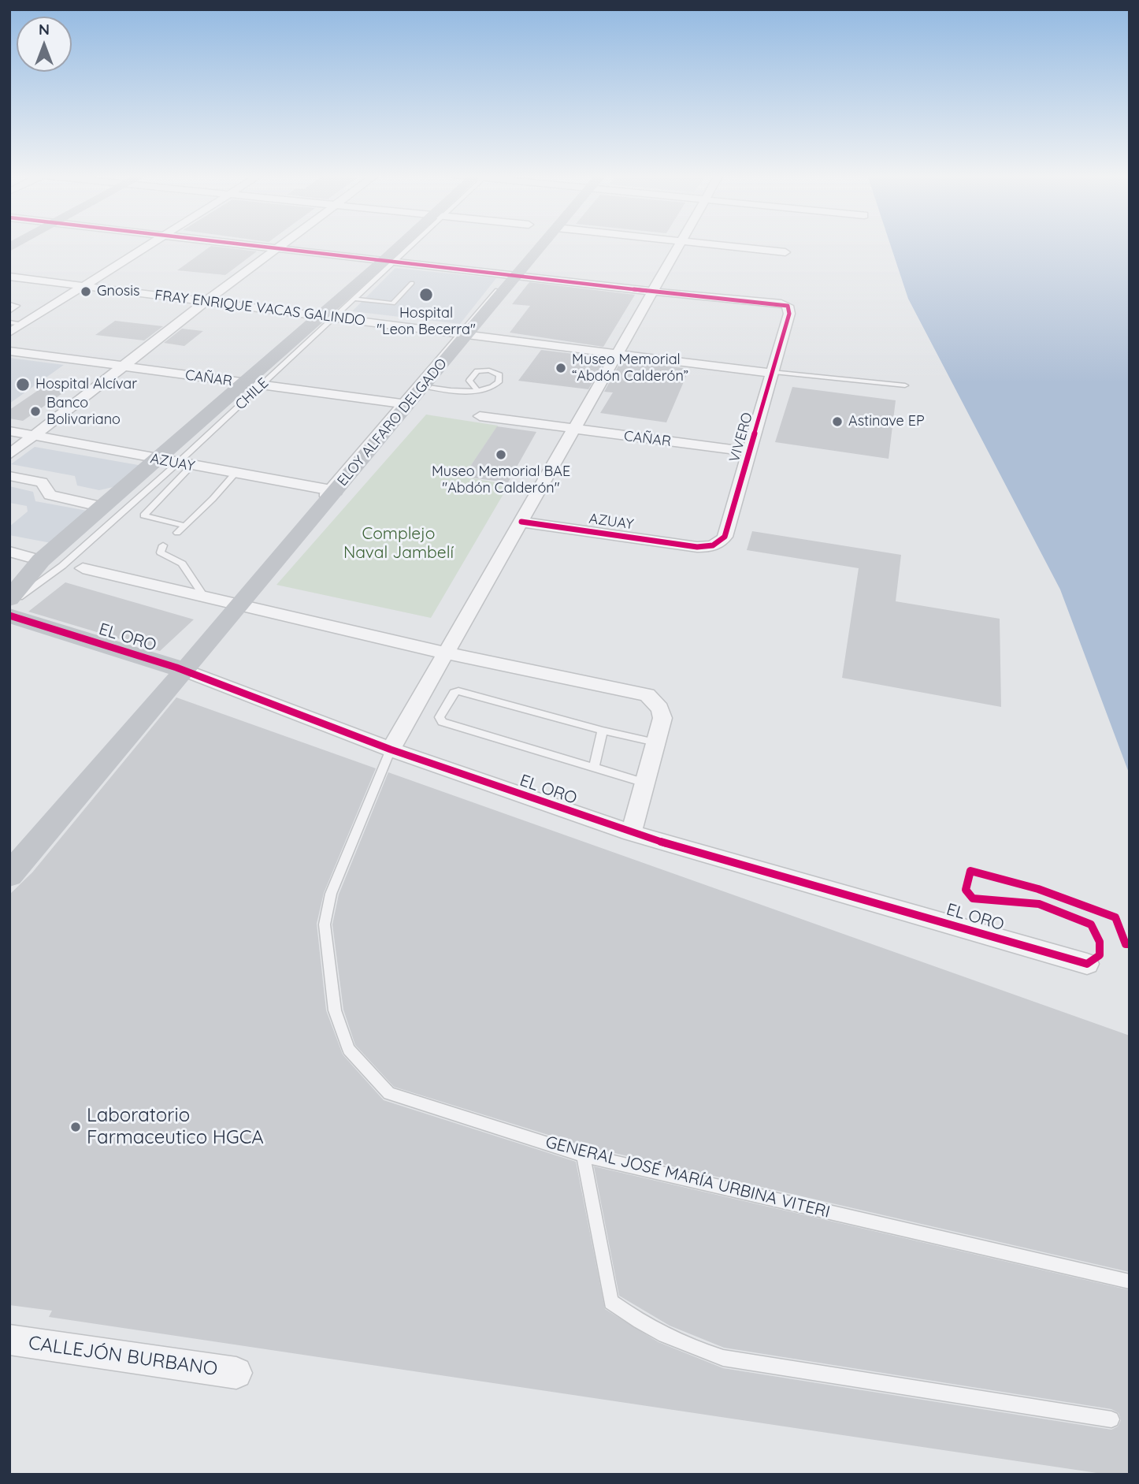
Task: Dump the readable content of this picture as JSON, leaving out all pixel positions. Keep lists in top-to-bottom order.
{
  "streets": {
    "main road": ["CHILE", "ELOY ALFARO DELGADO", "EL ORO"],
    "street": [
      "FRAY ENRIQUE VACAS GALINDO",
      "CAÑAR",
      "VIVERO",
      "AZUAY",
      "GENERAL JOSÉ MARÍA URBINA VITERI",
      "CALLEJÓN BURBANO"
    ]
  },
  "crossings": [
    ["FRAY ENRIQUE VACAS GALINDO", "CHILE"],
    ["FRAY ENRIQUE VACAS GALINDO", "ELOY ALFARO DELGADO"],
    ["FRAY ENRIQUE VACAS GALINDO", "VIVERO"],
    ["FRAY ENRIQUE VACAS GALINDO", "GENERAL JOSÉ MARÍA URBINA VITERI"],
    ["CAÑAR", "CHILE"],
    ["CAÑAR", "ELOY ALFARO DELGADO"],
    ["CAÑAR", "VIVERO"],
    ["CAÑAR", "GENERAL JOSÉ MARÍA URBINA VITERI"],
    ["CHILE", "AZUAY"],
    ["ELOY ALFARO DELGADO", "AZUAY"],
    ["ELOY ALFARO DELGADO", "EL ORO"],
    ["VIVERO", "AZUAY"],
    ["VIVERO", "GENERAL JOSÉ MARÍA URBINA VITERI"],
    ["AZUAY", "GENERAL JOSÉ MARÍA URBINA VITERI"],
    ["EL ORO", "GENERAL JOSÉ MARÍA URBINA VITERI"]
  ],
  "parks": ["Complejo Naval Jambelí"],
  "places": [
    "Gnosis",
    "Hospital \"Leon Becerra\"",
    "Museo Memorial “Abdón Calderón”",
    "Hospital Alcívar",
    "Banco Bolivariano",
    "Astinave EP",
    "Museo Memorial BAE \"Abdón Calderón\"",
    "Laboratorio Farmaceutico HGCA"
  ],
  "north": "top"
}
